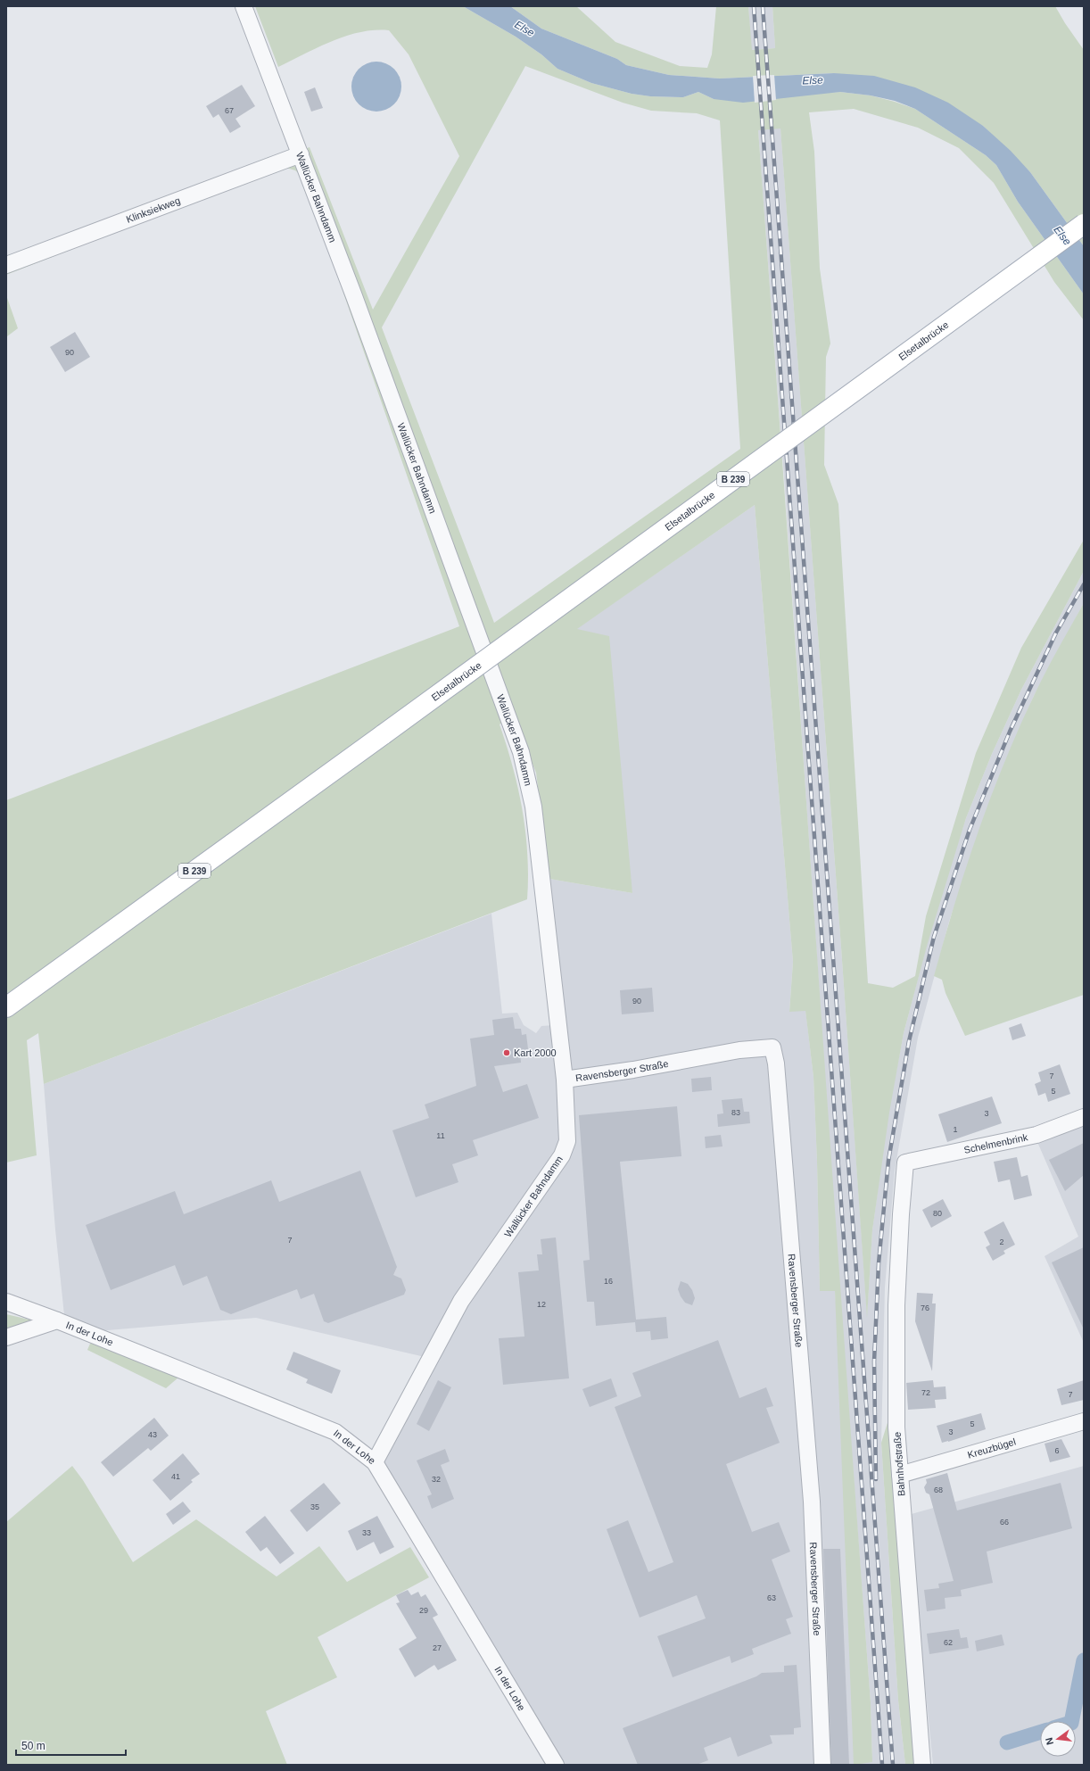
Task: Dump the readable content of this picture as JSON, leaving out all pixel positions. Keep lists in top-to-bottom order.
{
  "streets": {
    "main road": ["Elsetalbrücke", "B 239"],
    "street": [
      "Wallücker Bahndamm",
      "Klinksiekweg",
      "Ravensberger Straße",
      "Schelmenbrink",
      "In der Lohe",
      "Kreuzbügel",
      "Bahnhofstraße"
    ]
  },
  "crossings": [
    ["Wallücker Bahndamm", "Klinksiekweg"],
    ["Wallücker Bahndamm", "Ravensberger Straße"],
    ["Wallücker Bahndamm", "In der Lohe"],
    ["Schelmenbrink", "Bahnhofstraße"],
    ["Kreuzbügel", "Bahnhofstraße"]
  ],
  "water": ["Else"],
  "places": ["Kart 2000"],
  "house_numbers": [
    "67",
    "90",
    "90",
    "7",
    "5",
    "83",
    "3",
    "1",
    "11",
    "80",
    "7",
    "2",
    "16",
    "12",
    "76",
    "72",
    "7",
    "5",
    "3",
    "43",
    "6",
    "41",
    "32",
    "68",
    "35",
    "66",
    "33",
    "63",
    "29",
    "62",
    "27"
  ],
  "scale_bar": "50 m",
  "north": "left"
}
